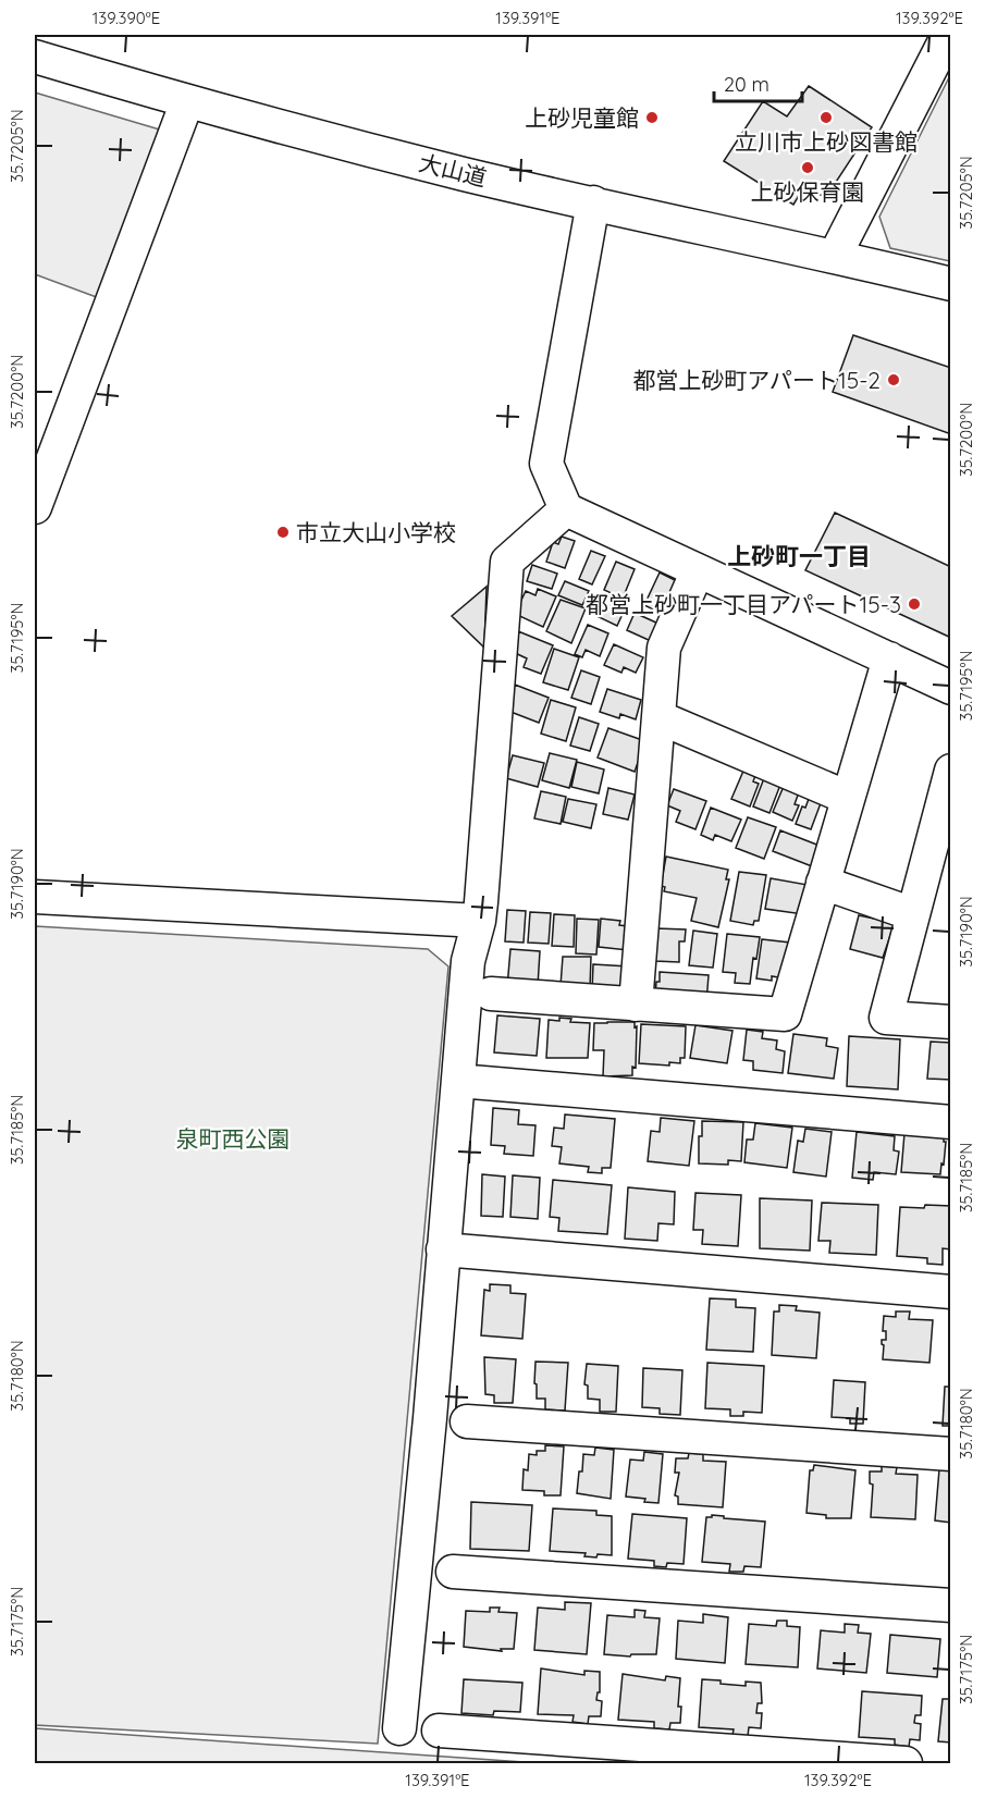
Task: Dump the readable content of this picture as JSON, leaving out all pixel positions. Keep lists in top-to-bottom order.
{
  "streets": {
    "street": ["大山道"]
  },
  "districts": ["上砂町一丁目"],
  "parks": ["泉町西公園"],
  "places": [
    "上砂児童館",
    "立川市上砂図書館",
    "上砂保育園",
    "都営上砂町アパート15-2",
    "市立大山小学校",
    "都営上砂町一丁目アパート15-3"
  ],
  "scale_bar": "20 m",
  "coordinates": [
    "139.390°E",
    "139.391°E",
    "139.392°E",
    "35.7205°N",
    "35.7200°N",
    "35.7195°N",
    "35.7190°N",
    "35.7185°N",
    "35.7180°N",
    "35.7175°N"
  ]
}
